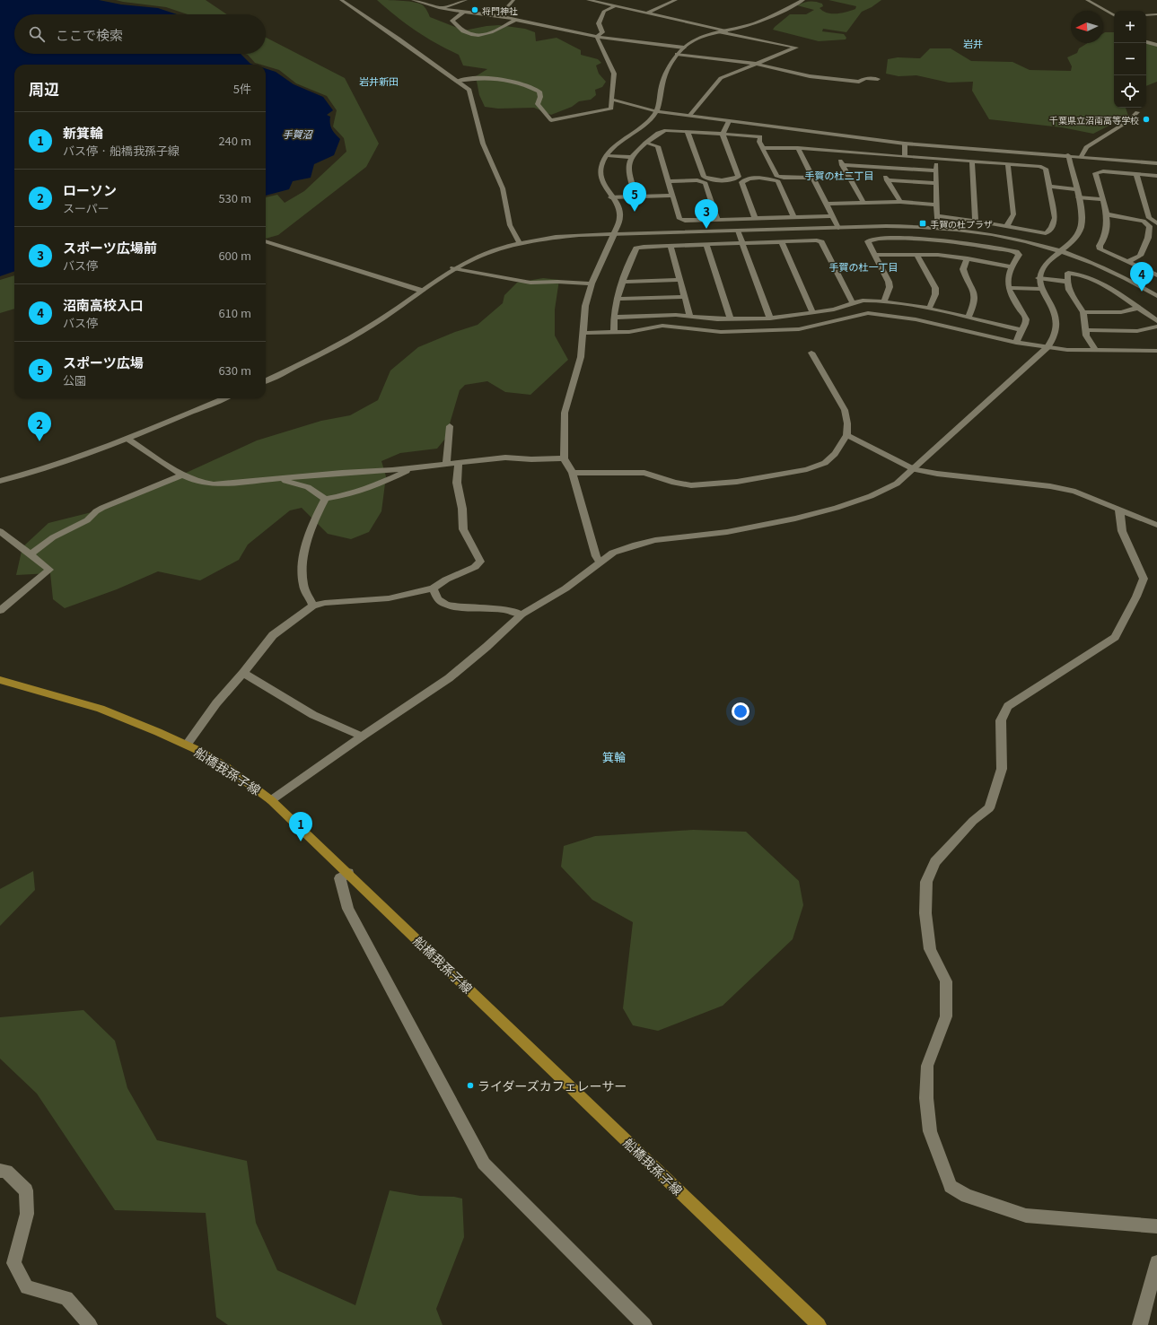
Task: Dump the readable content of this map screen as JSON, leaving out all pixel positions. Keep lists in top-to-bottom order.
{
  "streets": {
    "main road": ["船橋我孫子線"]
  },
  "districts": [
    "岩井",
    "岩井新田",
    "手賀の杜二丁目",
    "手賀の杜一丁目",
    "箕輪"
  ],
  "water": ["手賀沼"],
  "places": {
    "other": ["将門神社", "千葉県立沼南高等学校", "ライダーズカフェレーサー"],
    "transit": ["手賀の杜プラザ"]
  },
  "north": "left",
  "page": {
    "map_buttons": ["+", "−"],
    "search": "ここで検索",
    "heading": ["周辺", "5件"],
    "list": [
      {
        "mark": "1",
        "name": "新箕輪",
        "note": "バス停 · 船橋我孫子線",
        "value": "240 m"
      },
      {
        "mark": "2",
        "name": "ローソン",
        "note": "スーパー",
        "value": "530 m"
      },
      {
        "mark": "3",
        "name": "スポーツ広場前",
        "note": "バス停",
        "value": "600 m"
      },
      {
        "mark": "4",
        "name": "沼南高校入口",
        "note": "バス停",
        "value": "610 m"
      },
      {
        "mark": "5",
        "name": "スポーツ広場",
        "note": "公園",
        "value": "630 m"
      }
    ],
    "pins": [
      "5",
      "3",
      "4",
      "2",
      "1"
    ]
  }
}
